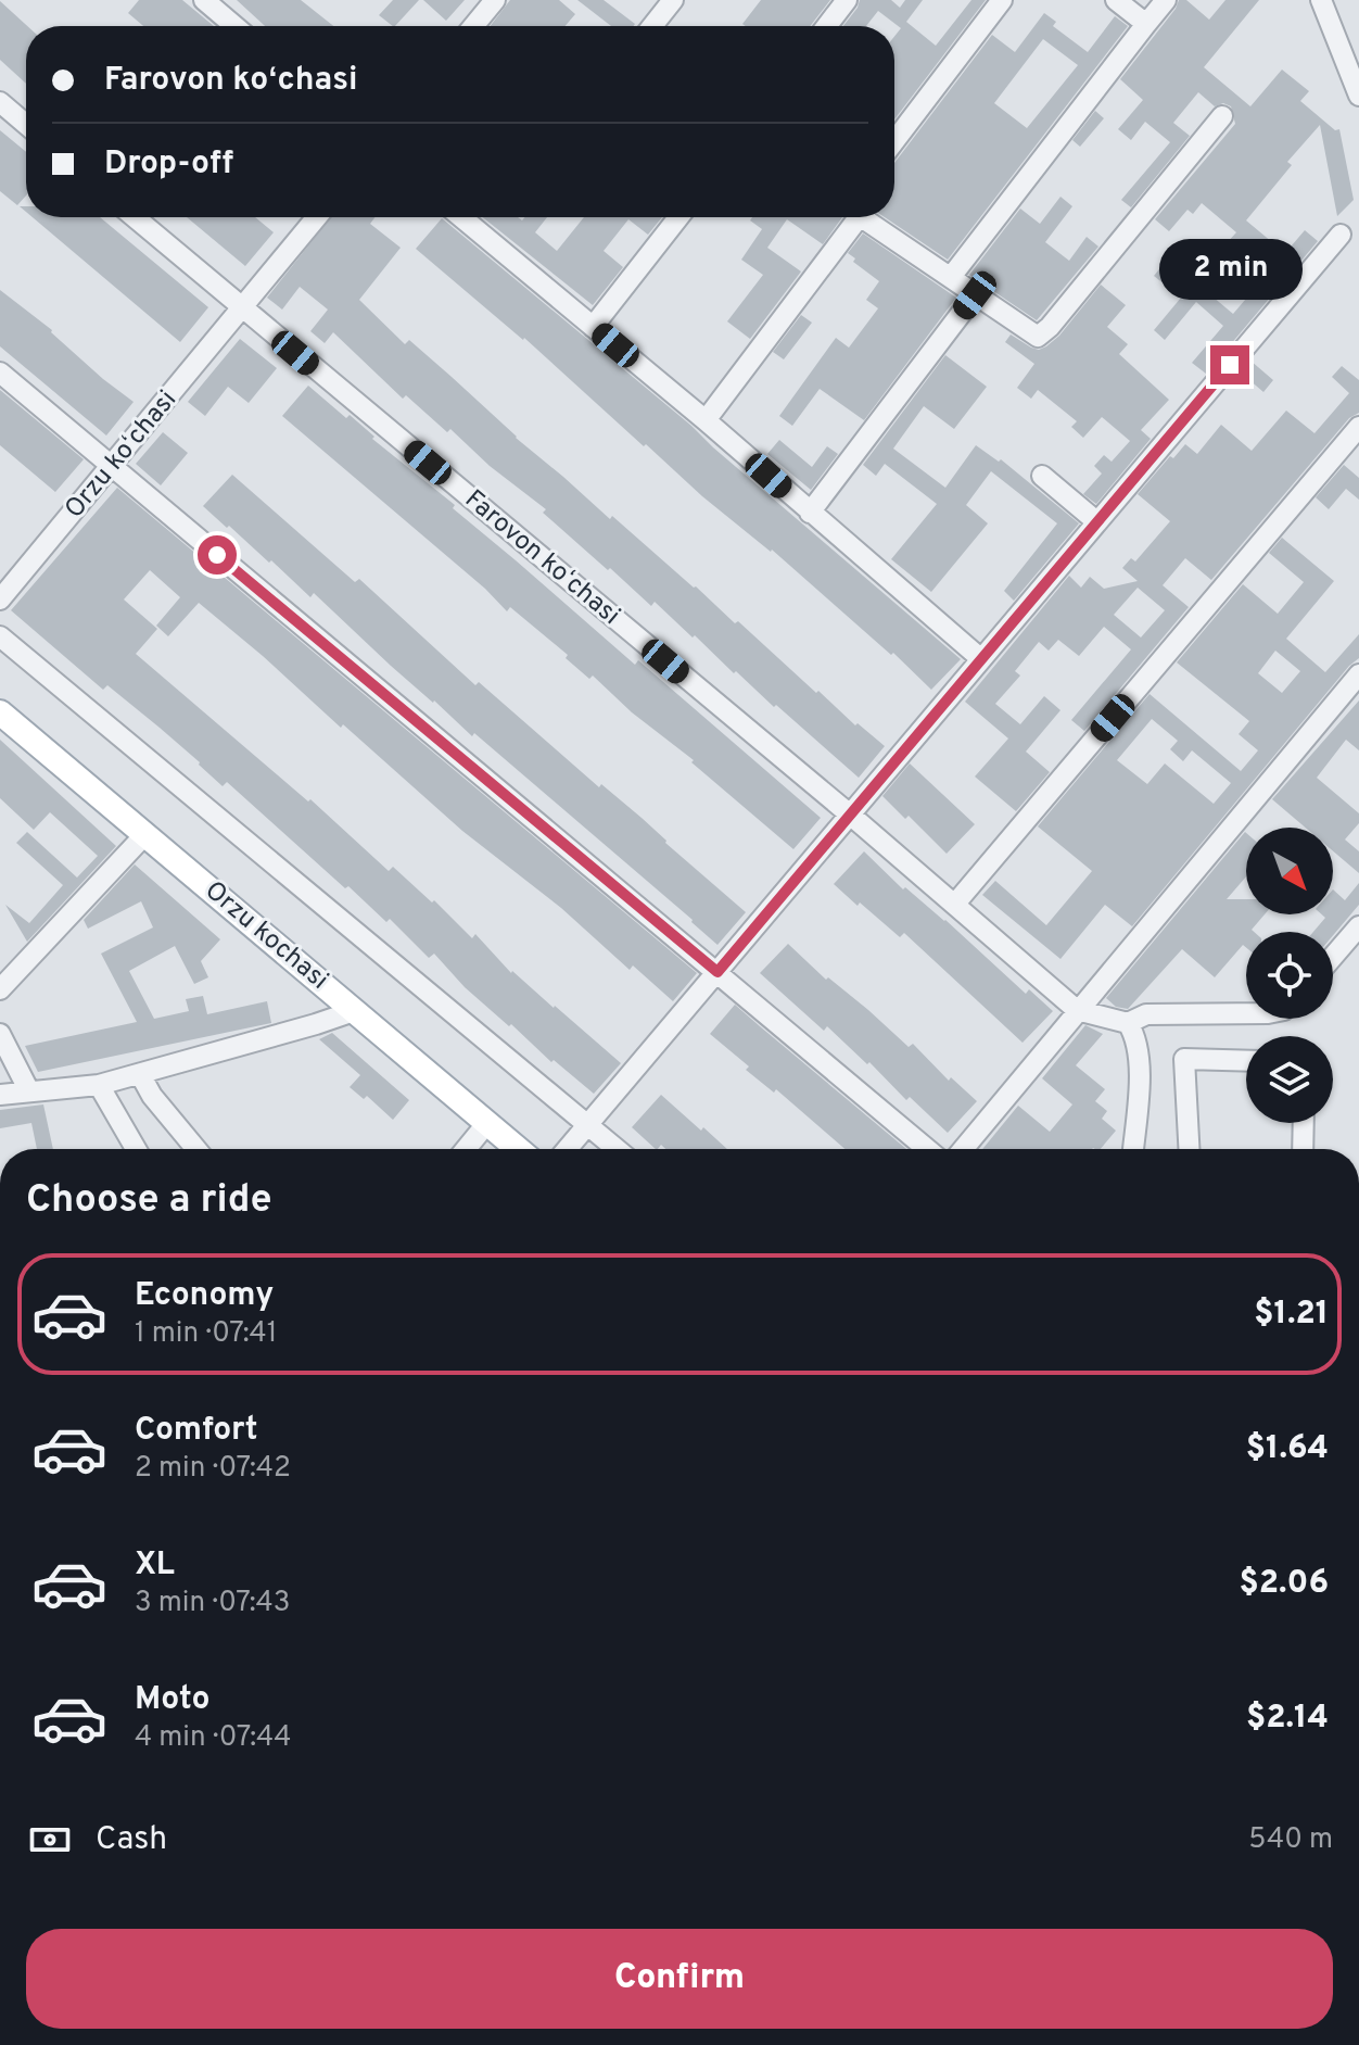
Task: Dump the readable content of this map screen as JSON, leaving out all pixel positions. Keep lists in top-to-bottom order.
{
  "streets": {
    "main road": ["Orzu kochasi"],
    "street": ["Orzu koʻchasi", "Farovon koʻchasi"]
  },
  "crossings": [
    ["Orzu koʻchasi", "Farovon koʻchasi"]
  ],
  "north": "bottom right",
  "page": {
    "banner": ["Farovon koʻchasi", "Drop-off"],
    "bubble": "2 min",
    "heading": "Choose a ride",
    "list": [
      {
        "name": "Economy",
        "note": "1 min · 07:41",
        "value": "$1.21"
      },
      {
        "name": "Comfort",
        "note": "2 min · 07:42",
        "value": "$1.64"
      },
      {
        "name": "XL",
        "note": "3 min · 07:43",
        "value": "$2.06"
      },
      {
        "name": "Moto",
        "note": "4 min · 07:44",
        "value": "$2.14"
      }
    ],
    "pay": ["Cash", "540 m"],
    "buttons": "Confirm"
  }
}
